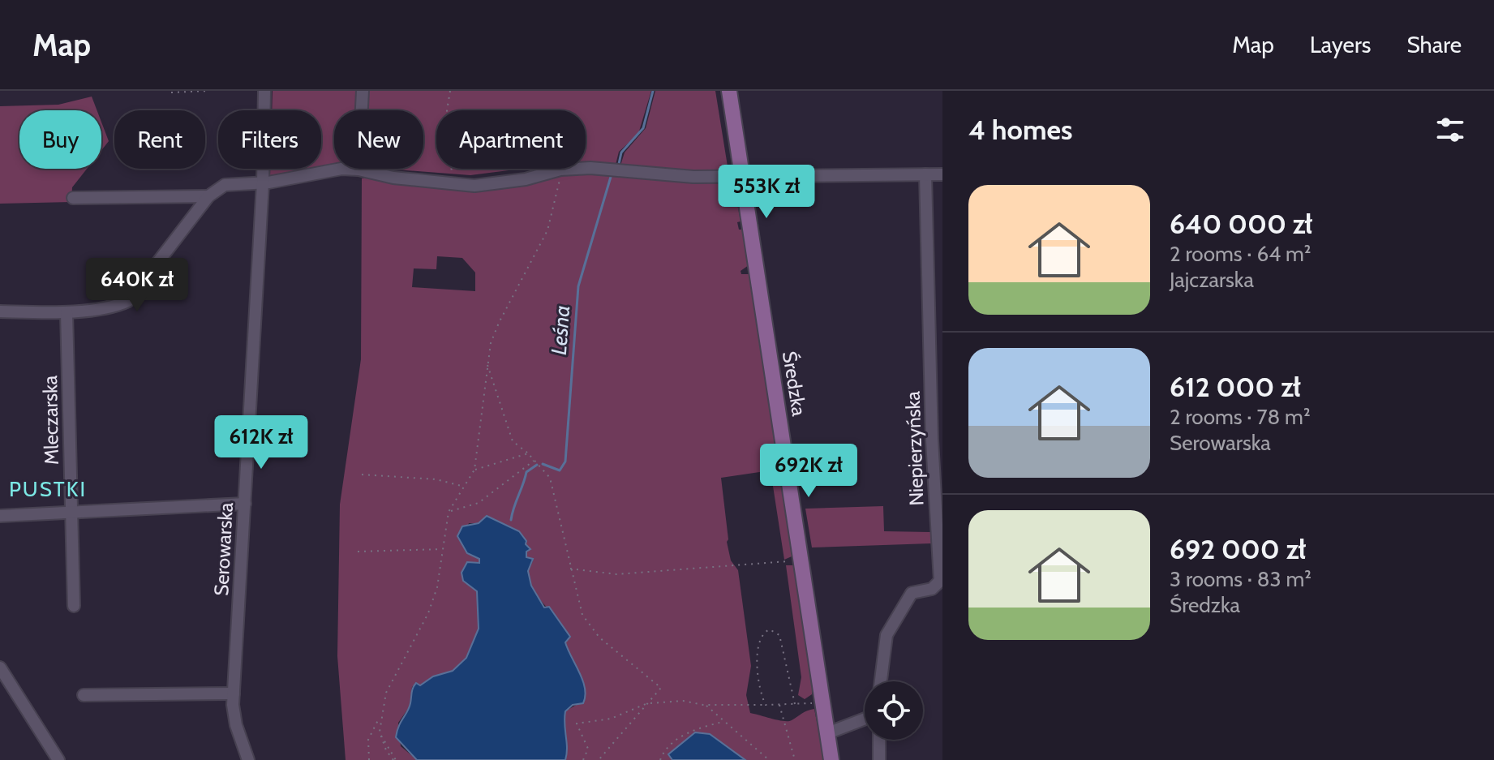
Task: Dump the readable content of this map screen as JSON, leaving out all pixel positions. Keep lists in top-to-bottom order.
{
  "streets": {
    "main road": ["Średzka"],
    "street": ["Mleczarska", "Niepierzyńska", "Serowarska"]
  },
  "districts": ["PUSTKI"],
  "water": ["Leśna"],
  "page": {
    "header": "Map",
    "nav": ["Map", "Layers", "Share"],
    "heading": "4 homes",
    "chip": [
      "Buy",
      "Rent",
      "Filters",
      "New",
      "Apartment"
    ],
    "price": [
      "553K zł",
      "640K zł",
      "612K zł",
      "692K zł"
    ],
    "list": [
      {
        "name": "640 000 zł",
        "note": "2 rooms · 64 m² · Jajczarska"
      },
      {
        "name": "612 000 zł",
        "note": "2 rooms · 78 m² · Serowarska"
      },
      {
        "name": "692 000 zł",
        "note": "3 rooms · 83 m² · Średzka"
      }
    ]
  }
}
